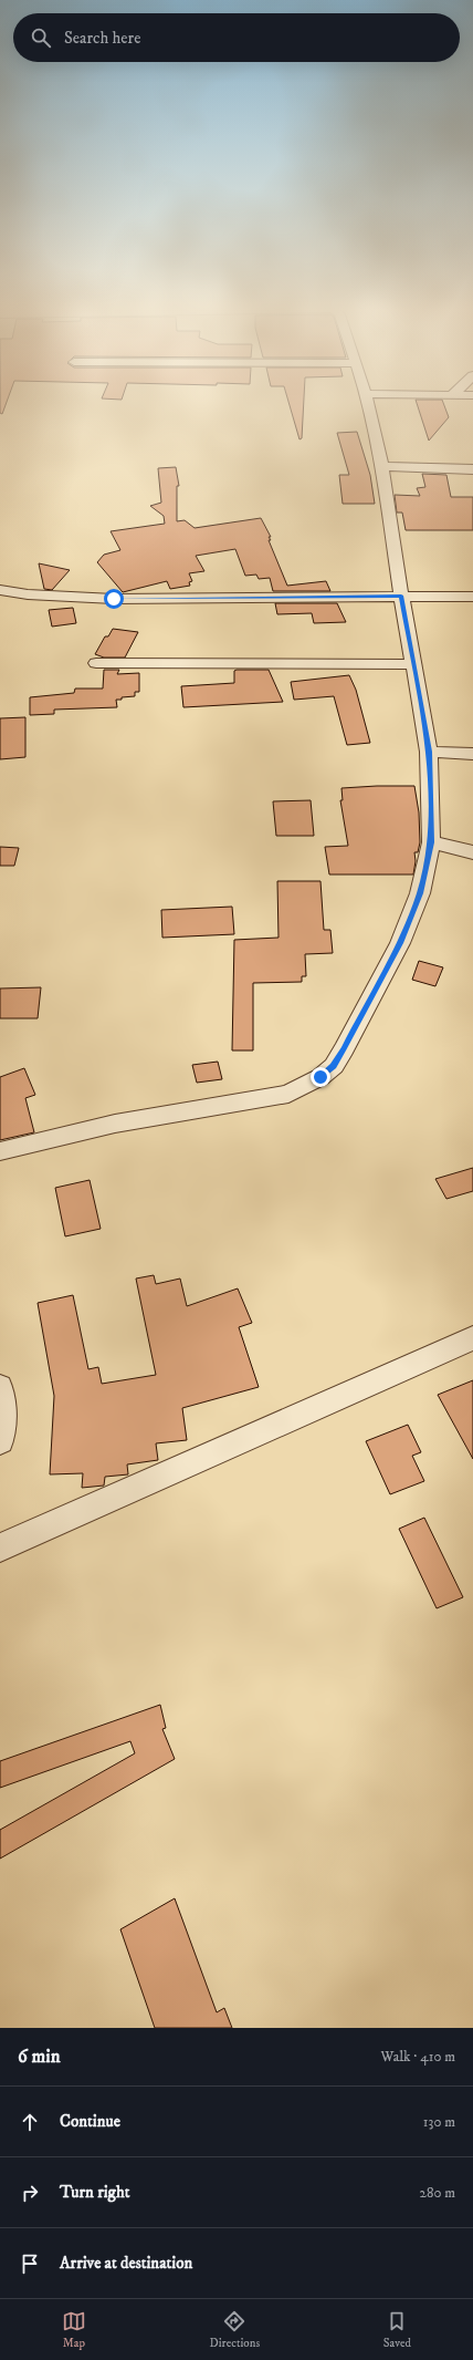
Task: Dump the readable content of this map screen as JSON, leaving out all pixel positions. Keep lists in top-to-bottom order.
{
  "page": {
    "search": "Search here",
    "heading": ["6 min", "Walk · 410 m"],
    "list": [
      ["Continue", "130 m"],
      ["Turn right", "280 m"],
      "Arrive at destination"
    ],
    "nav": ["Map", "Directions", "Saved"]
  }
}
